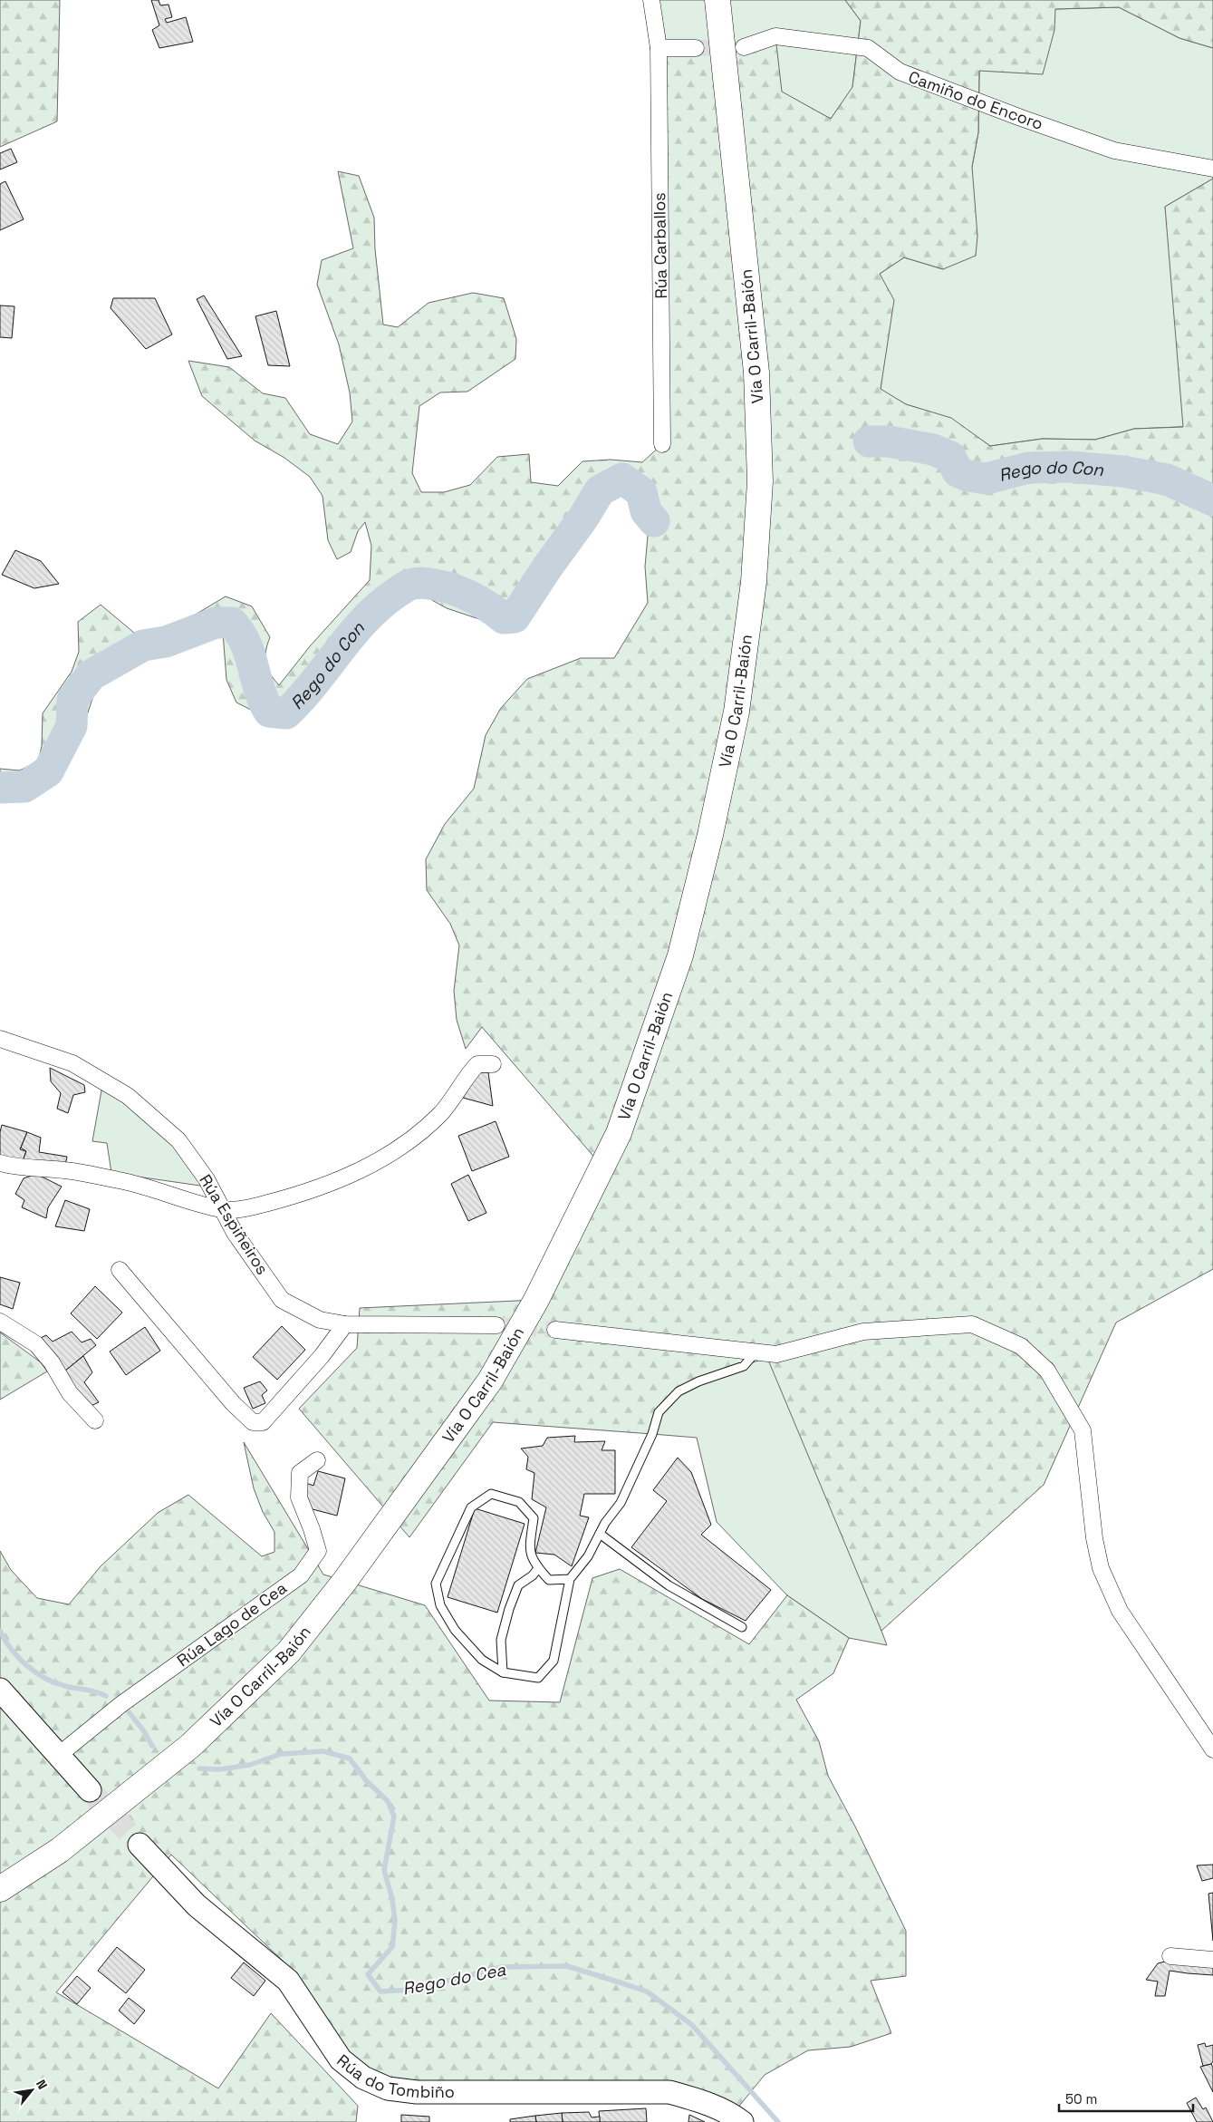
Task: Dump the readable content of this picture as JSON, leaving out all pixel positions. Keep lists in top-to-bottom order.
{
  "streets": {
    "highway": ["Vía O Carril-Baión"],
    "street": [
      "Camiño do Encoro",
      "Rúa Carballos",
      "Rúa Espiñeiros",
      "Rúa Lago de Cea",
      "Rúa do Tombiño"
    ]
  },
  "water": ["Rego do Con", "Rego do Cea"],
  "scale_bar": "50 m",
  "north": "top right"
}
